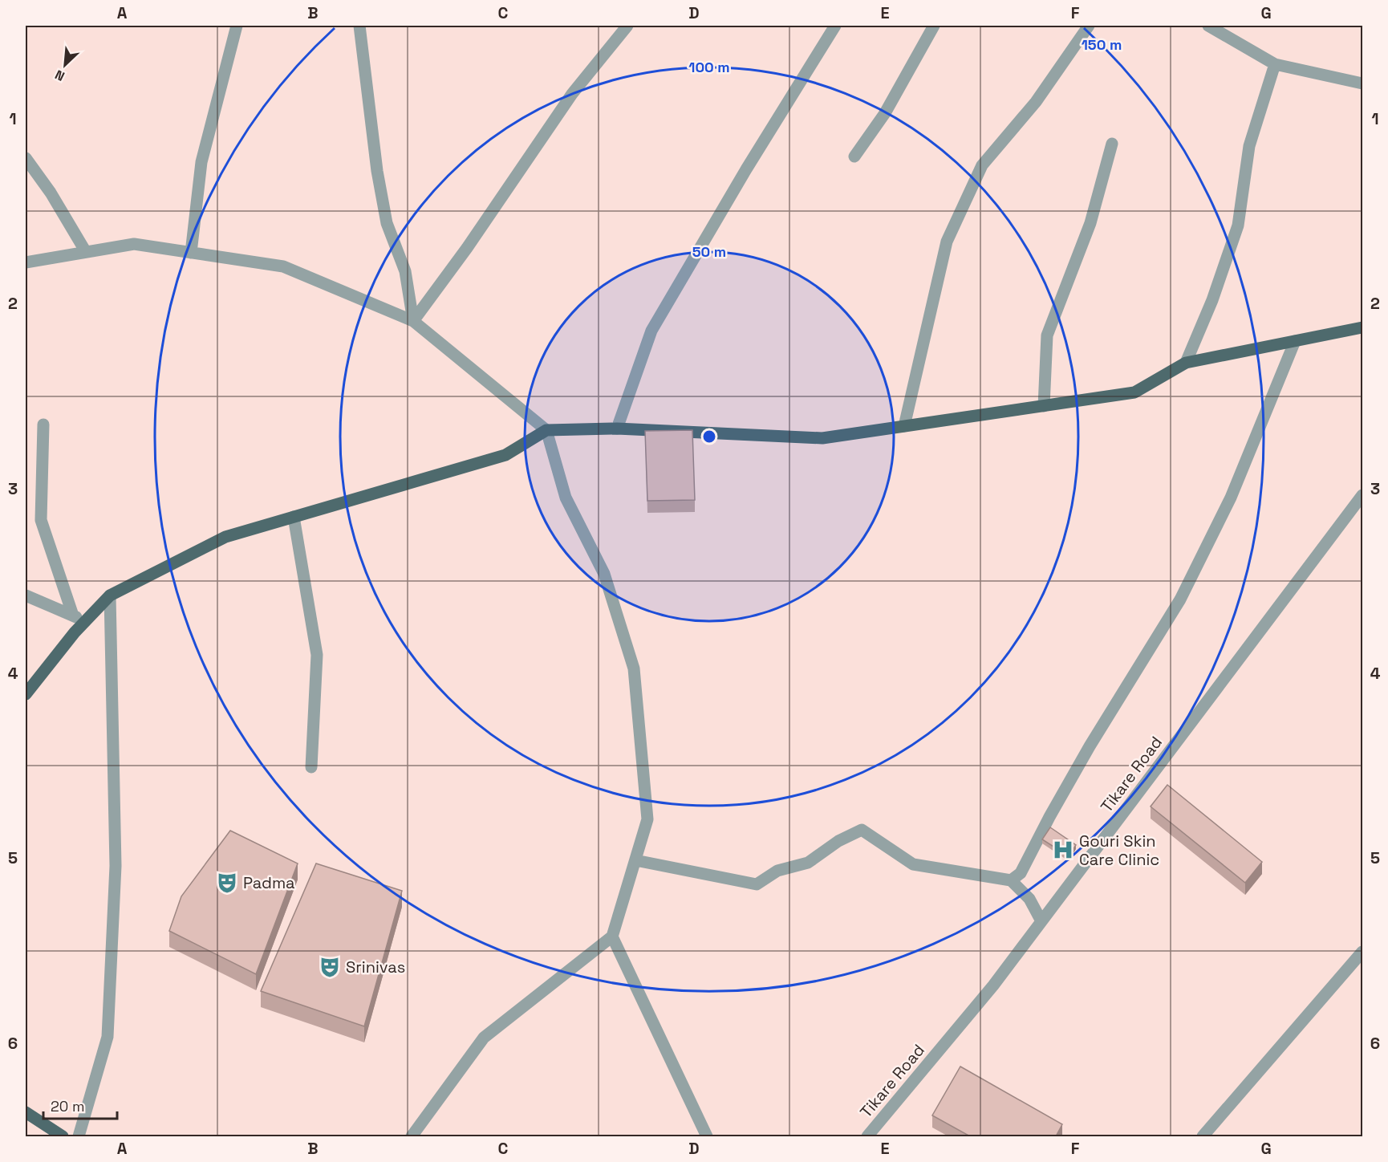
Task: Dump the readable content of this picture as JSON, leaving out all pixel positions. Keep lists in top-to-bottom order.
{
  "streets": {
    "street": ["Tikare Road"]
  },
  "places": {
    "hospital": ["Gouri Skin Care Clinic"],
    "theatre": ["Padma", "Srinivas"]
  },
  "scale_bar": "20 m",
  "north": "bottom left",
  "grid": {
    "columns": [
      "A",
      "B",
      "C",
      "D",
      "E",
      "F",
      "G"
    ],
    "rows": [
      "1",
      "2",
      "3",
      "4",
      "5",
      "6"
    ]
  },
  "rings": ["150 m", "100 m", "50 m"]
}
